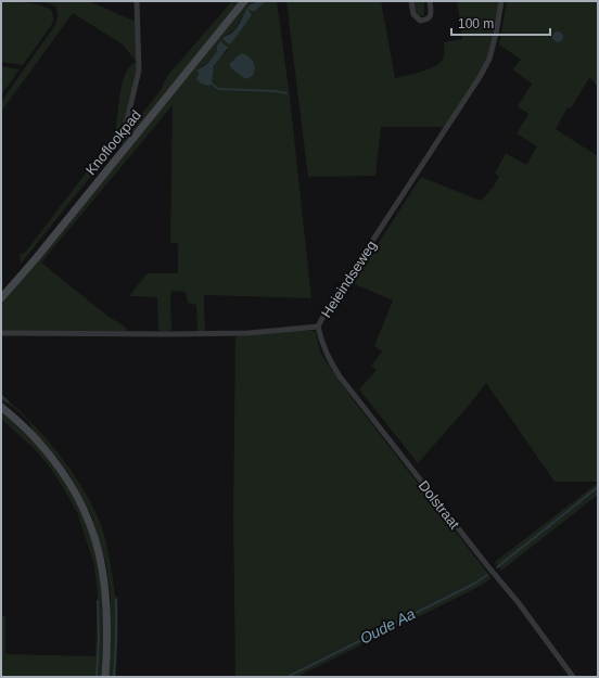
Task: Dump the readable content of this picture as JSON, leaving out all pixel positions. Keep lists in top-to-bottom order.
{
  "streets": {
    "main road": ["Knoflookpad"],
    "street": ["Heieindseweg", "Dolstraat"]
  },
  "crossings": [
    ["Heieindseweg", "Dolstraat"]
  ],
  "water": ["Oude Aa"],
  "scale_bar": "100 m"
}
